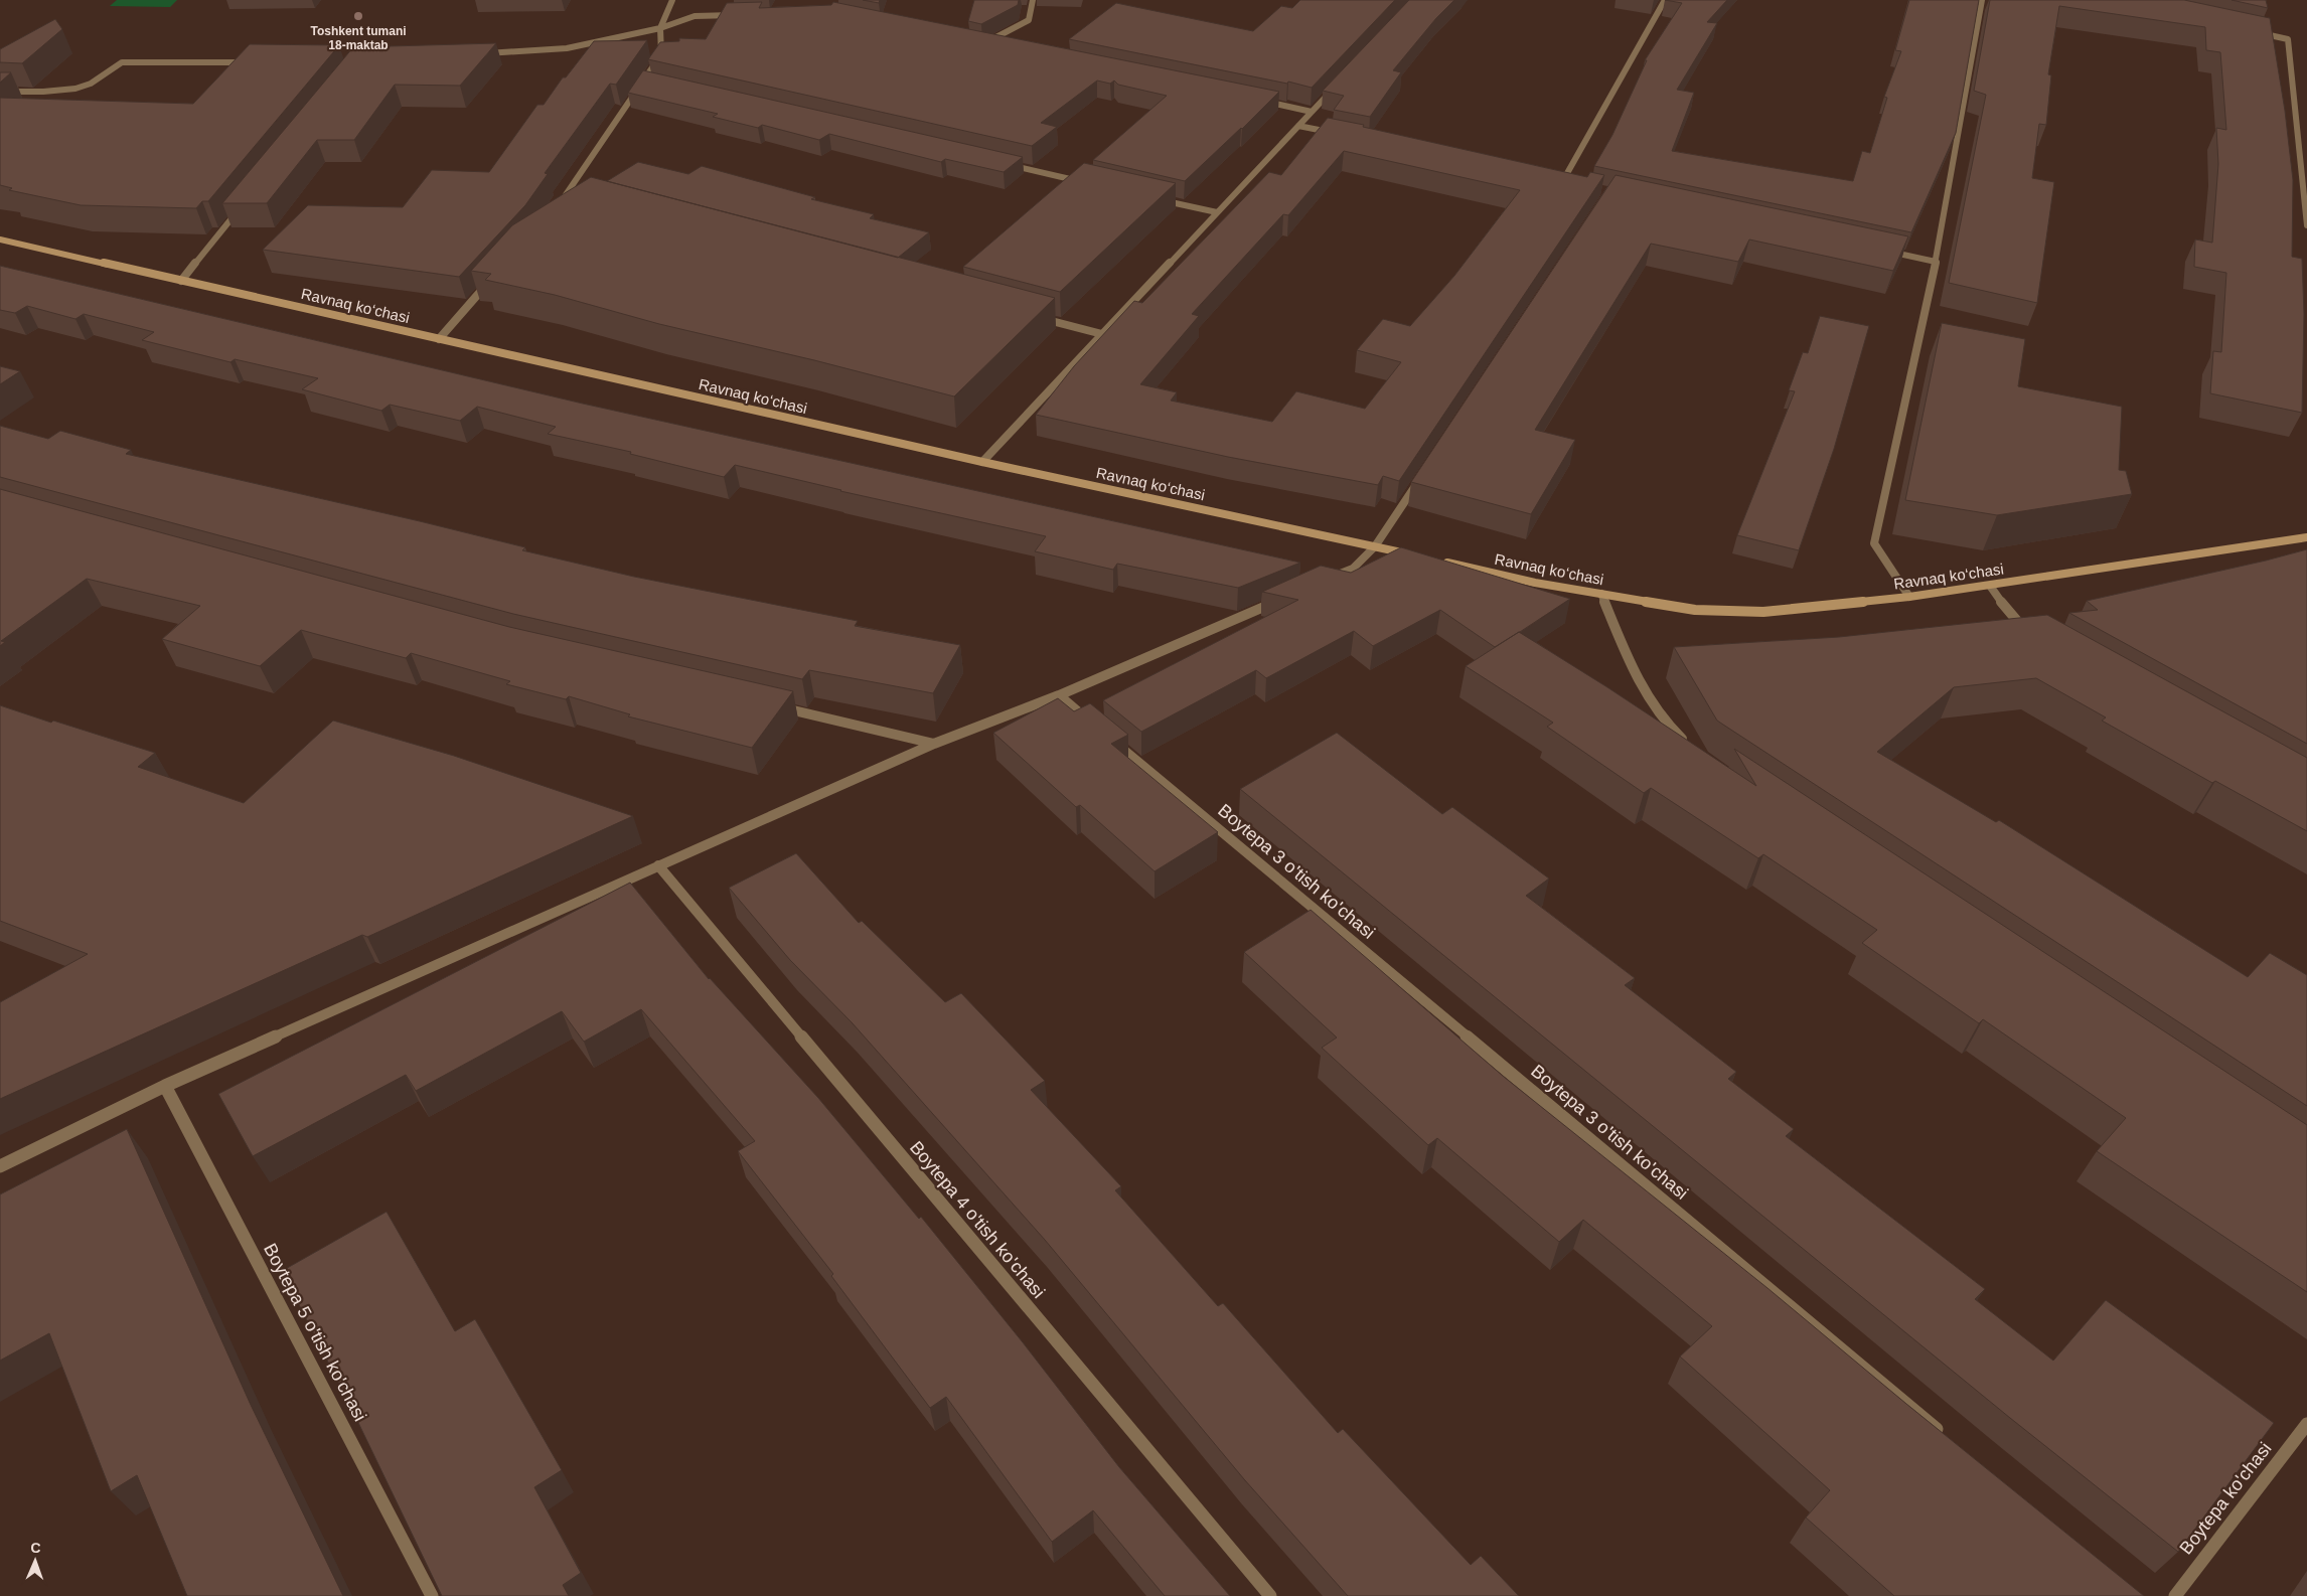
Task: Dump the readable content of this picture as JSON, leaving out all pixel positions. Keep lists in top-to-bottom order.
{
  "streets": {
    "street": [
      "Ravnaq ko‘chasi",
      "Boytepa 3 o'tish ko'chasi",
      "Boytepa 4 o'tish ko'chasi",
      "Boytepa 5 o'tish ko'chasi",
      "Boytepa ko'chasi"
    ]
  },
  "places": ["Toshkent tumani 18-maktab"],
  "north": "top"
}
